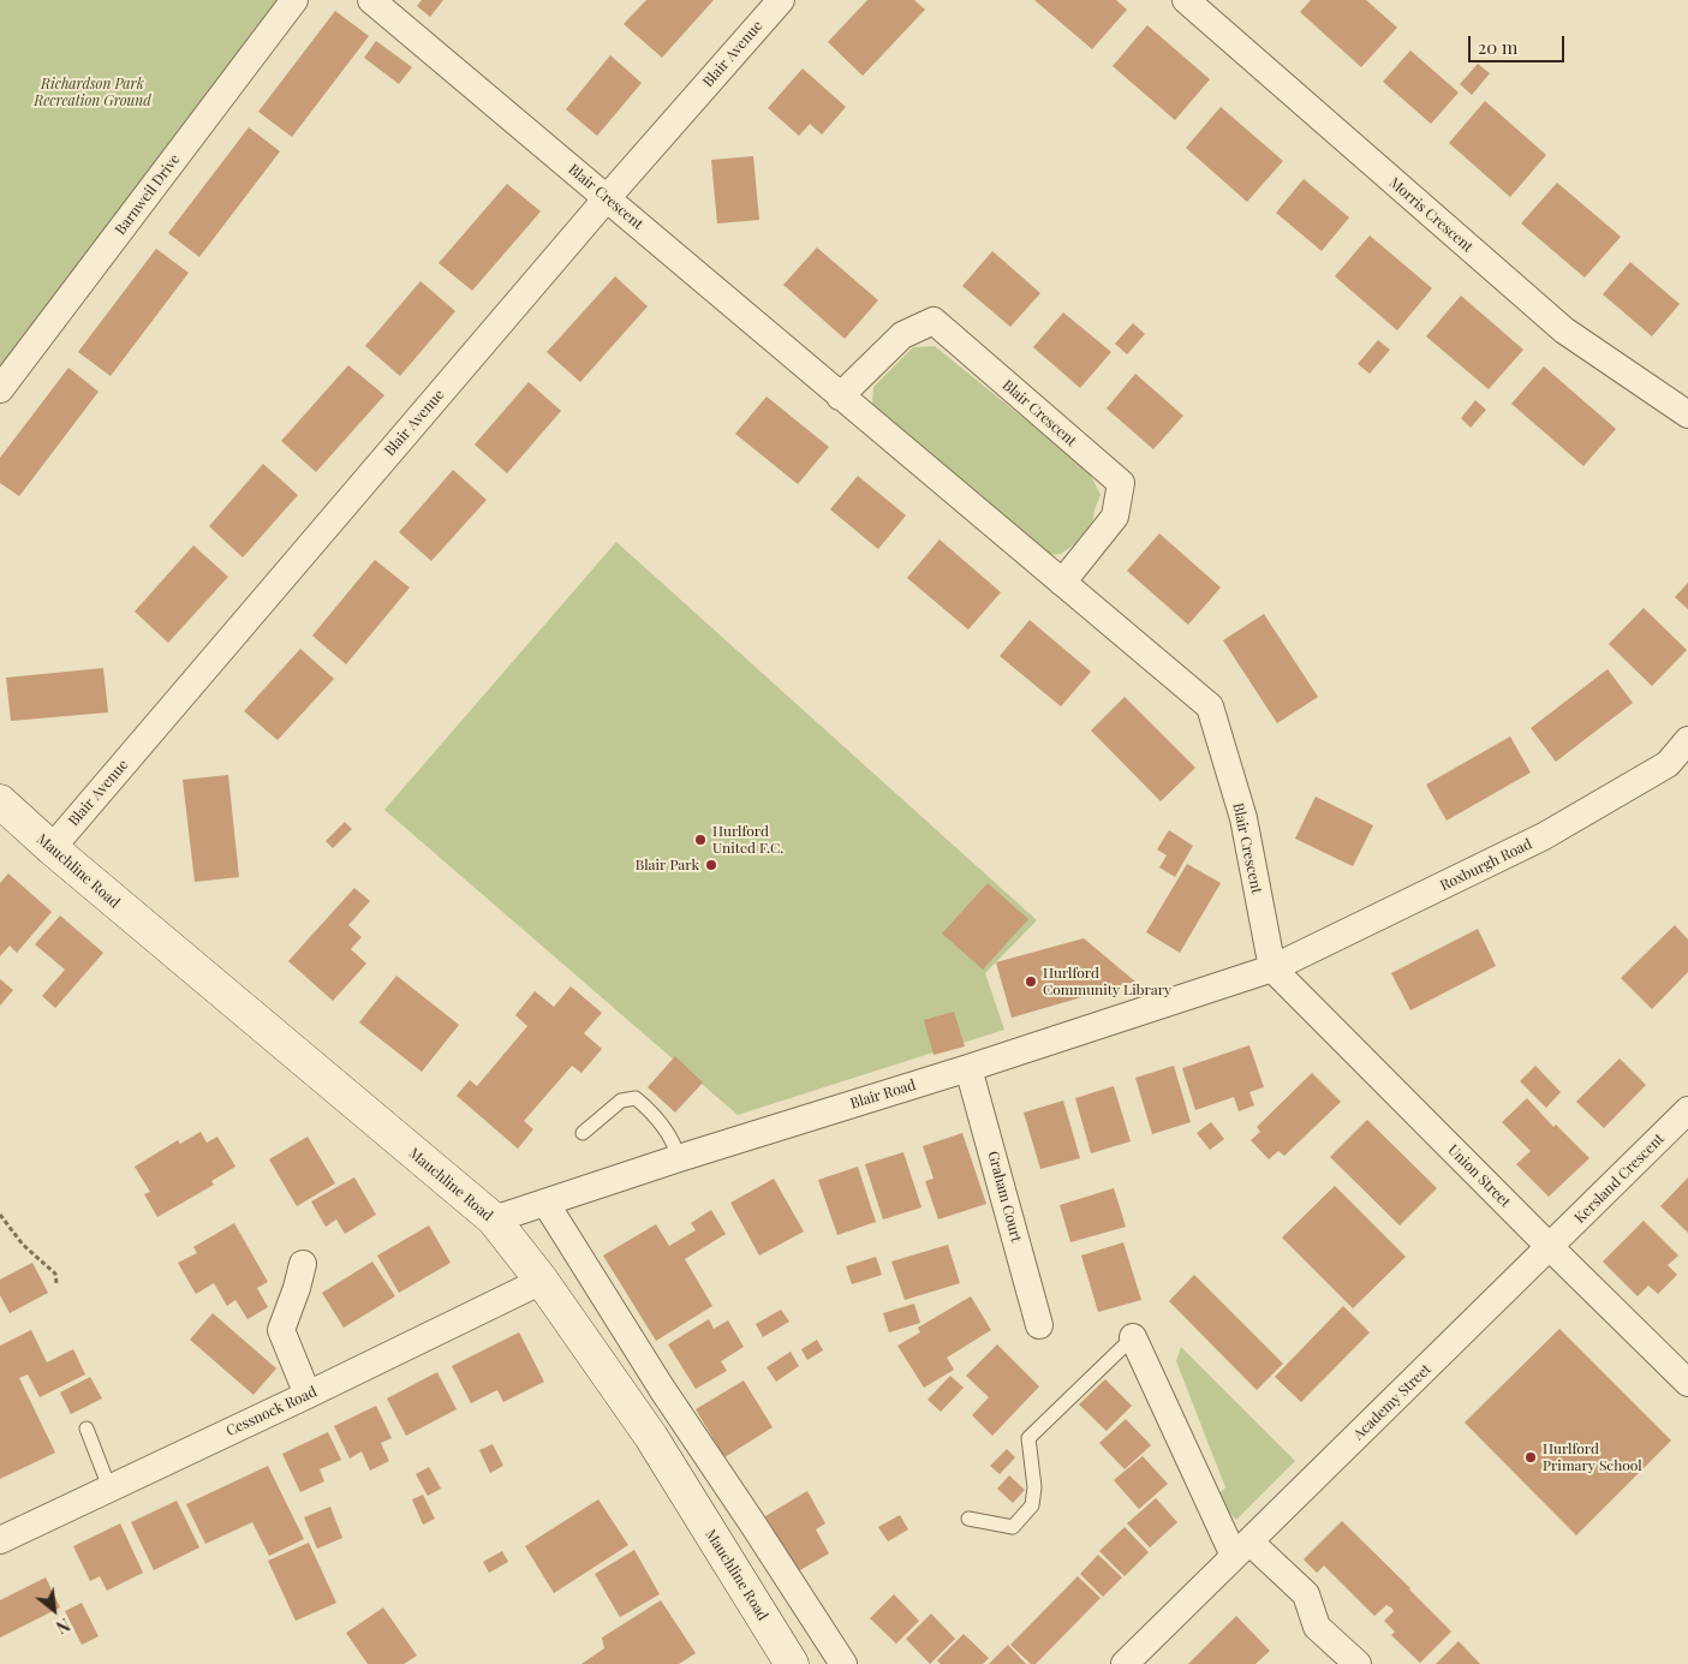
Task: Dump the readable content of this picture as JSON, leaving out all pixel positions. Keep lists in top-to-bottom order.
{
  "streets": {
    "main road": ["Mauchline Road"],
    "street": [
      "Blair Avenue",
      "Barnweil Drive",
      "Blair Crescent",
      "Morris Crescent",
      "Roxburgh Road",
      "Blair Road",
      "Union Street",
      "Kersland Crescent",
      "Graham Court",
      "Academy Street",
      "Cessnock Road"
    ]
  },
  "crossings": [
    ["Blair Avenue", "Blair Crescent"],
    ["Blair Avenue", "Mauchline Road"],
    ["Blair Crescent", "Roxburgh Road"],
    ["Blair Crescent", "Blair Road"],
    ["Blair Crescent", "Union Street"],
    ["Roxburgh Road", "Blair Road"],
    ["Roxburgh Road", "Union Street"],
    ["Mauchline Road", "Blair Road"],
    ["Mauchline Road", "Cessnock Road"],
    ["Blair Road", "Union Street"],
    ["Blair Road", "Graham Court"],
    ["Union Street", "Kersland Crescent"],
    ["Union Street", "Academy Street"],
    ["Kersland Crescent", "Academy Street"]
  ],
  "parks": ["Richardson Park Recreation Ground"],
  "places": [
    "Hurlford United F.C.",
    "Blair Park",
    "Hurlford Community Library",
    "Hurlford Primary School"
  ],
  "scale_bar": "20 m",
  "north": "bottom right"
}
